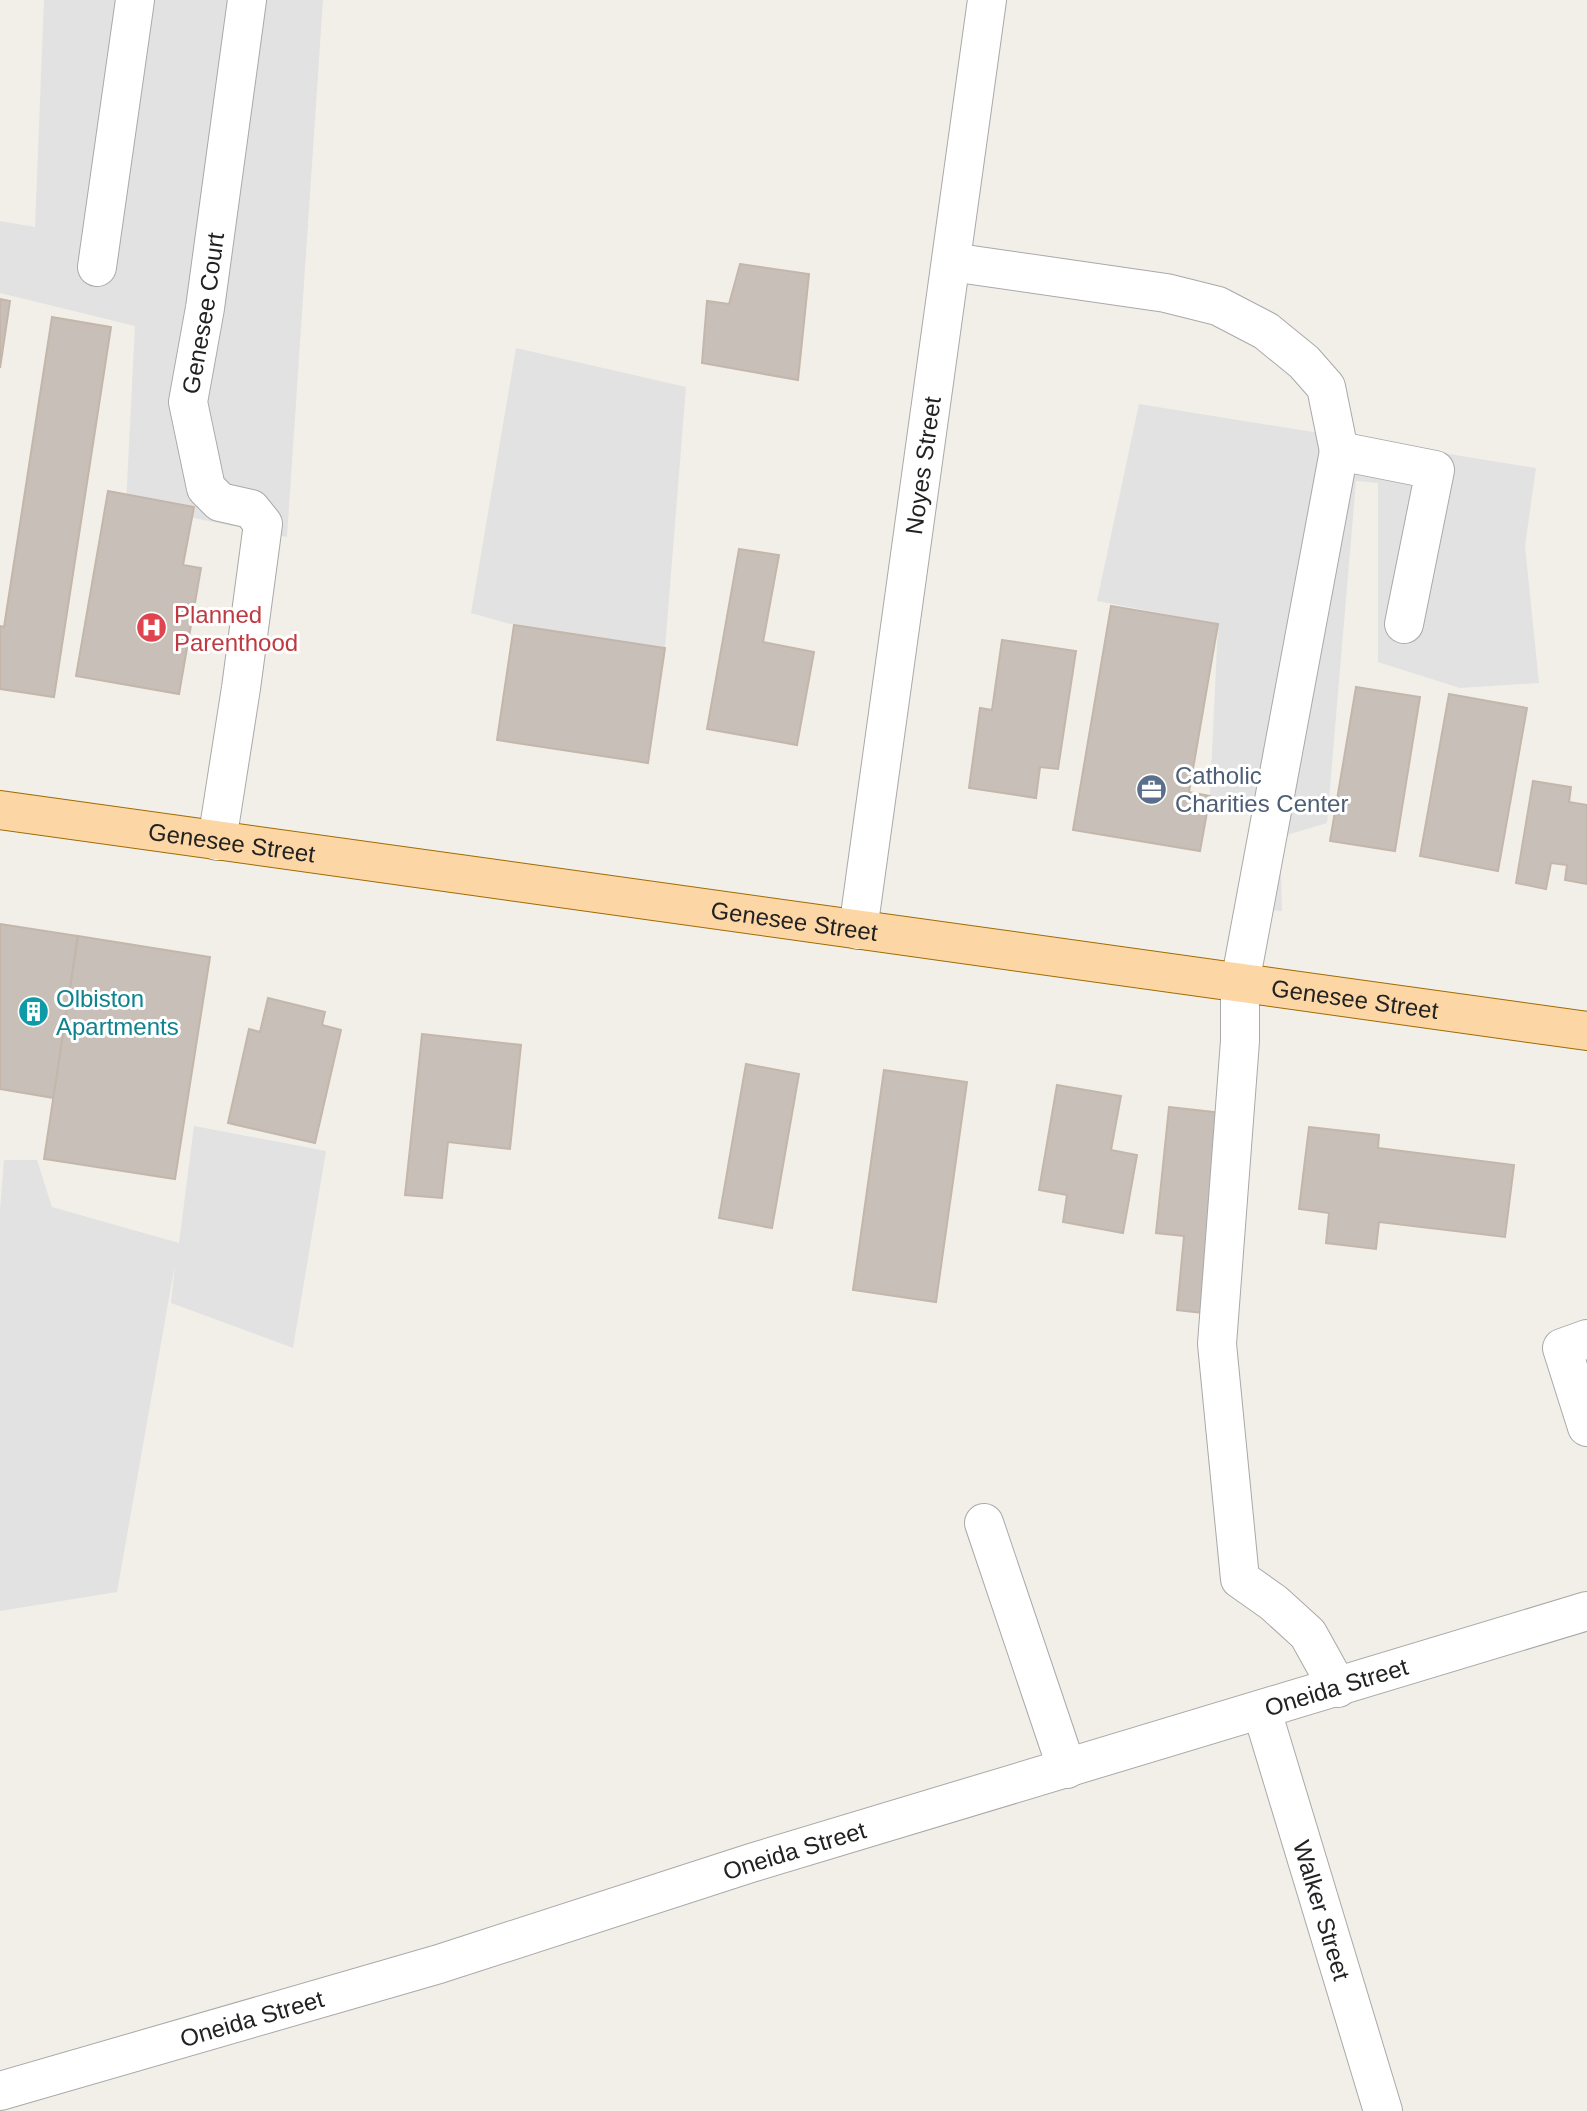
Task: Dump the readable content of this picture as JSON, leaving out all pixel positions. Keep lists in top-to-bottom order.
{
  "streets": {
    "main road": ["Genesee Street"],
    "street": [
      "Genesee Court",
      "Noyes Street",
      "Oneida Street",
      "Walker Street"
    ]
  },
  "crossings": [
    ["Genesee Court", "Genesee Street"],
    ["Noyes Street", "Genesee Street"],
    ["Oneida Street", "Walker Street"]
  ],
  "places": {
    "hospital": ["Planned Parenthood"],
    "office": ["Catholic Charities Center"],
    "building": ["Olbiston Apartments"]
  }
}
